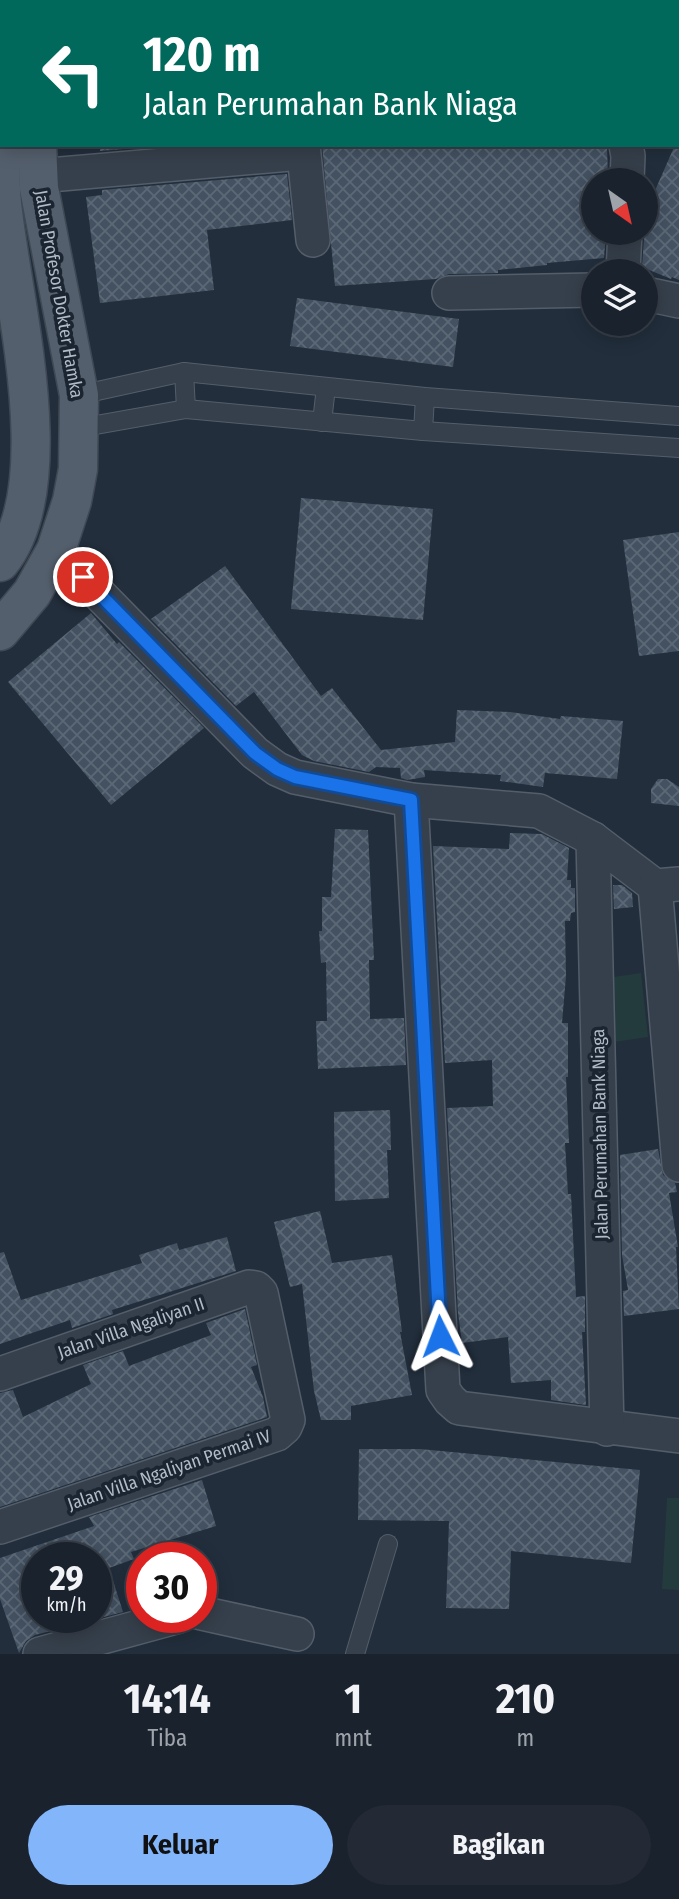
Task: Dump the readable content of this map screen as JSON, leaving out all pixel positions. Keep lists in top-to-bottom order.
{
  "streets": {
    "main road": ["Jalan Profesor Dokter Hamka"],
    "street": ["Jalan Perumahan Bank Niaga", "Jalan Villa Ngaliyan II", "Jalan Villa Ngaliyan Permai IV"]
  },
  "crossings": [
    ["Jalan Villa Ngaliyan II", "Jalan Villa Ngaliyan Permai IV"]
  ],
  "north": "bottom right",
  "page": {
    "turn": ["120 m", "Jalan Perumahan Bank Niaga"],
    "speed": "29 km/h",
    "limit": "30",
    "eta": [
      "14:14",
      "Tiba",
      "1",
      "mnt",
      "210",
      "m"
    ],
    "buttons": ["Keluar", "Bagikan"]
  }
}
